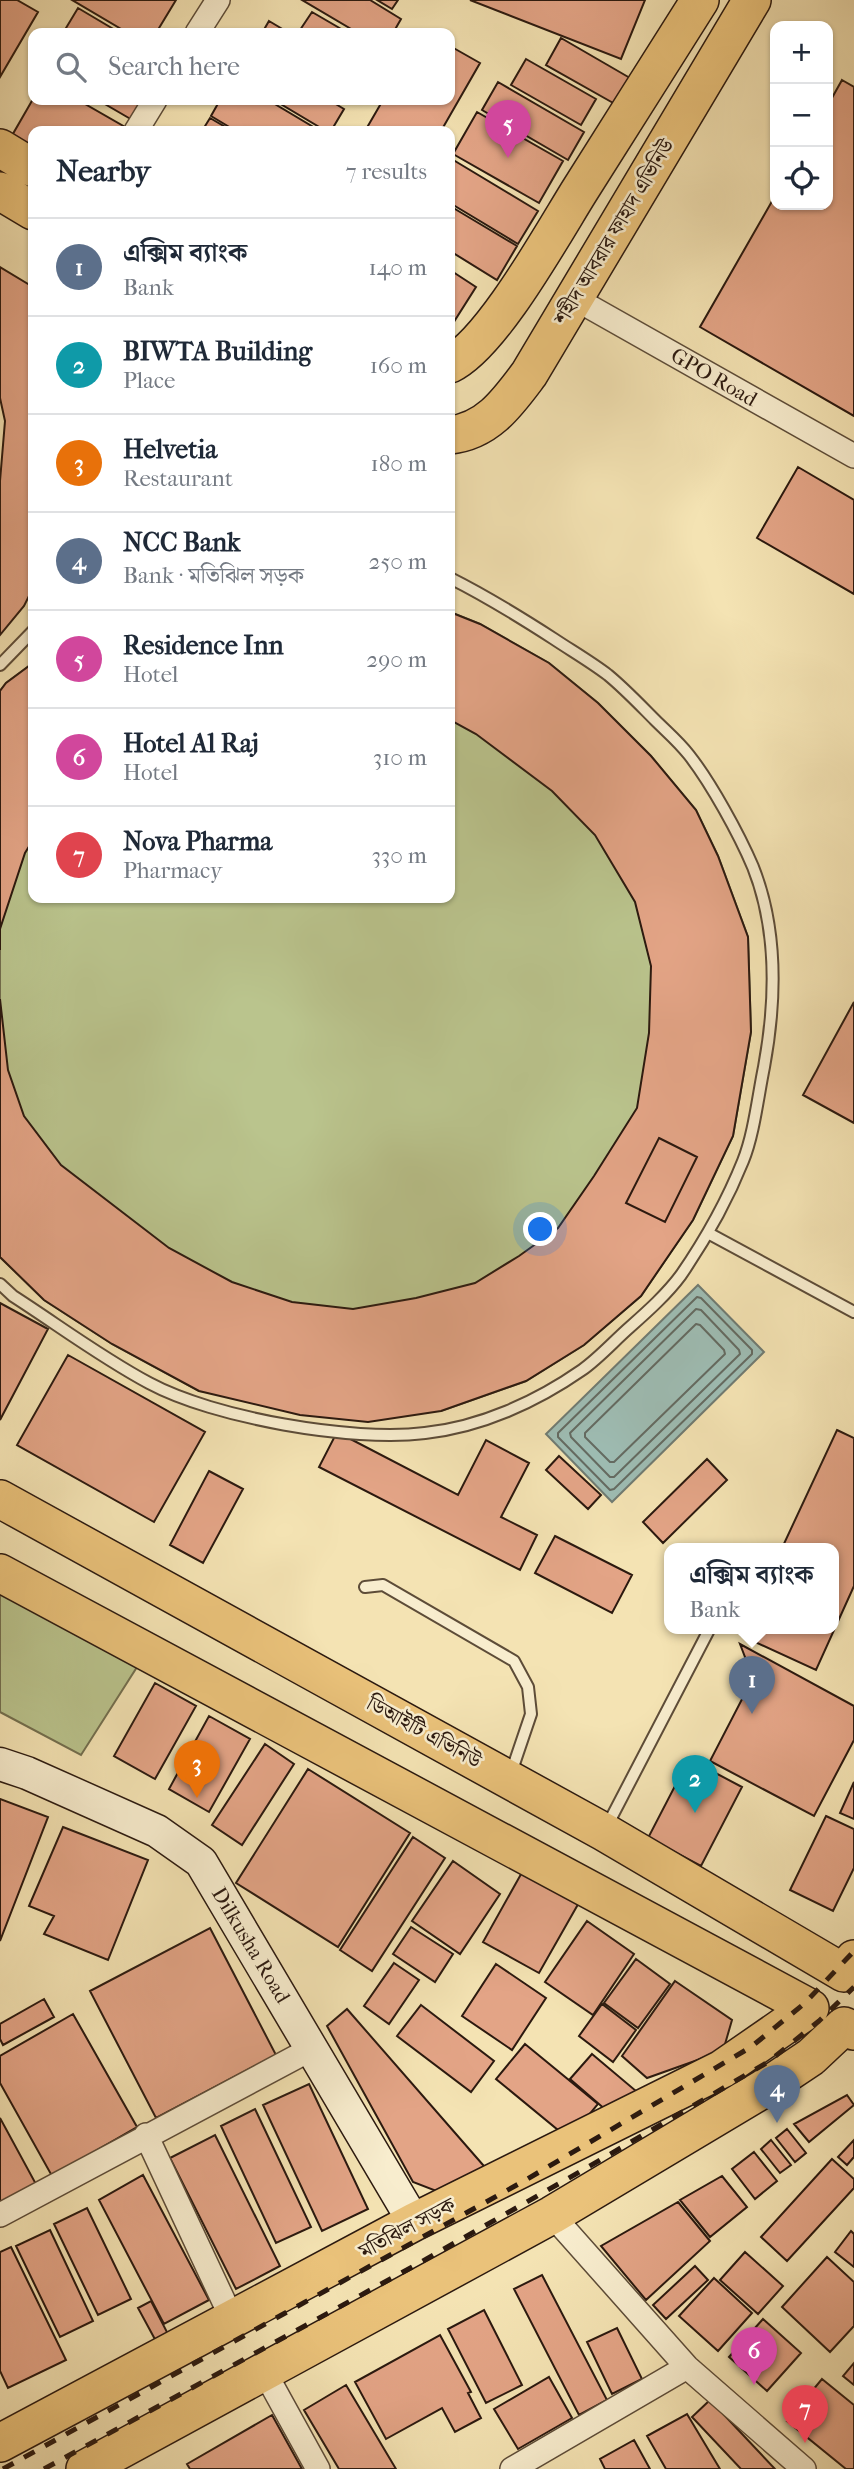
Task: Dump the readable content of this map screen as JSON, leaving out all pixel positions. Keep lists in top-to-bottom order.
{
  "streets": {
    "main road": ["শহীদ আবরার ফাহাদ এভিনিউ", "ডিআইটি এভিনিউ", "মতিঝিল সড়ক"],
    "street": ["GPO Road", "Dilkusha Road"]
  },
  "crossings": [
    ["শহীদ আবরার ফাহাদ এভিনিউ", "GPO Road"],
    ["ডিআইটি এভিনিউ", "মতিঝিল সড়ক"],
    ["Dilkusha Road", "মতিঝিল সড়ক"]
  ],
  "page": {
    "map_buttons": ["+", "−"],
    "search": "Search here",
    "pins": [
      "5",
      "1",
      "3",
      "2",
      "4",
      "6",
      "7"
    ],
    "heading": ["Nearby", "7 results"],
    "list": [
      {
        "mark": "1",
        "name": "এক্সিম ব্যাংক",
        "note": "Bank",
        "value": "140 m"
      },
      {
        "mark": "2",
        "name": "BIWTA Building",
        "note": "Place",
        "value": "160 m"
      },
      {
        "mark": "3",
        "name": "Helvetia",
        "note": "Restaurant",
        "value": "180 m"
      },
      {
        "mark": "4",
        "name": "NCC Bank",
        "note": "Bank · মতিঝিল সড়ক",
        "value": "250 m"
      },
      {
        "mark": "5",
        "name": "Residence Inn",
        "note": "Hotel",
        "value": "290 m"
      },
      {
        "mark": "6",
        "name": "Hotel Al Raj",
        "note": "Hotel",
        "value": "310 m"
      },
      {
        "mark": "7",
        "name": "Nova Pharma",
        "note": "Pharmacy",
        "value": "330 m"
      }
    ],
    "popup": ["এক্সিম ব্যাংক", "Bank"]
  }
}
